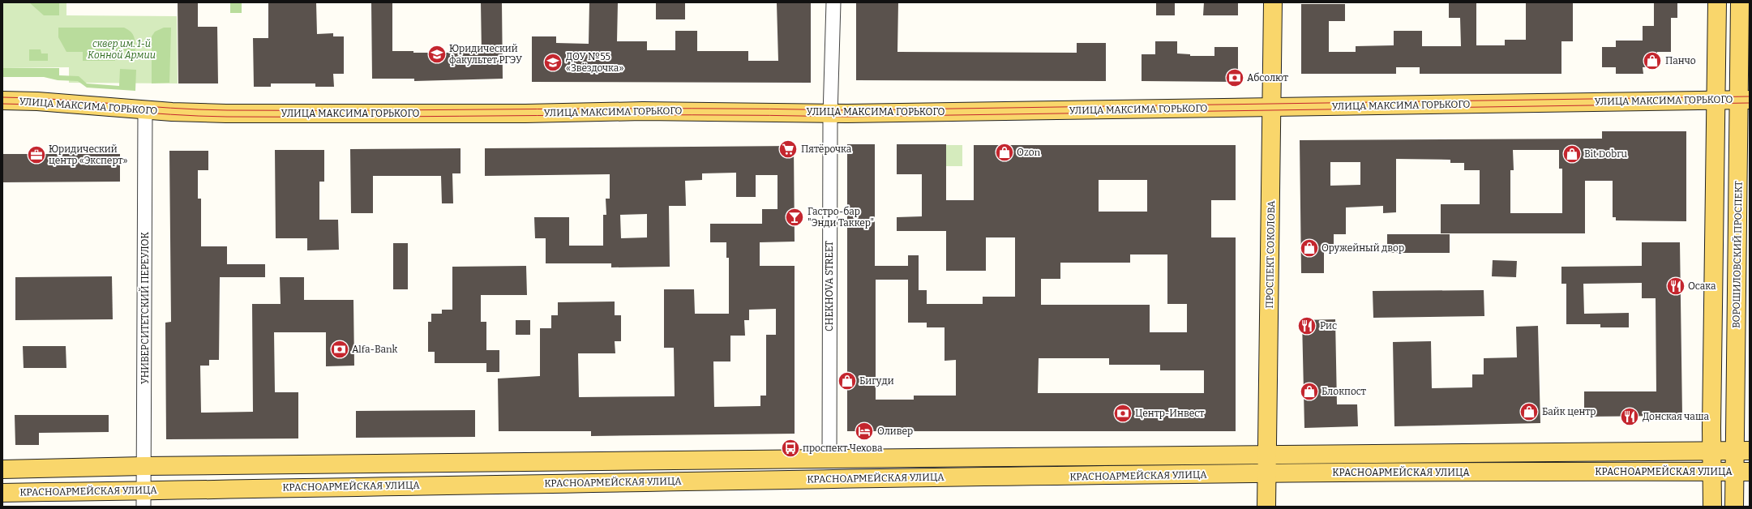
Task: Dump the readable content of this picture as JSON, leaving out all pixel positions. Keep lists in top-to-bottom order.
{
  "streets": {
    "main road": [
      "УЛИЦА МАКСИМА ГОРЬКОГО",
      "ПРОСПЕКТ СОКОЛОВА",
      "ВОРОШИЛОВСКИЙ ПРОСПЕКТ",
      "КРАСНОАРМЕЙСКАЯ УЛИЦА"
    ],
    "street": ["CHEKHOVA STREET", "УНИВЕРСИТЕТСКИЙ ПЕРЕУЛОК"]
  },
  "crossings": [
    ["УЛИЦА МАКСИМА ГОРЬКОГО", "ПРОСПЕКТ СОКОЛОВА"],
    ["УЛИЦА МАКСИМА ГОРЬКОГО", "ВОРОШИЛОВСКИЙ ПРОСПЕКТ"],
    ["УЛИЦА МАКСИМА ГОРЬКОГО", "CHEKHOVA STREET"],
    ["УЛИЦА МАКСИМА ГОРЬКОГО", "УНИВЕРСИТЕТСКИЙ ПЕРЕУЛОК"],
    ["ПРОСПЕКТ СОКОЛОВА", "КРАСНОАРМЕЙСКАЯ УЛИЦА"],
    ["ВОРОШИЛОВСКИЙ ПРОСПЕКТ", "КРАСНОАРМЕЙСКАЯ УЛИЦА"],
    ["CHEKHOVA STREET", "КРАСНОАРМЕЙСКАЯ УЛИЦА"],
    ["УНИВЕРСИТЕТСКИЙ ПЕРЕУЛОК", "КРАСНОАРМЕЙСКАЯ УЛИЦА"]
  ],
  "parks": ["сквер им. 1-й Конной Армии"],
  "places": {
    "school or university": ["Юридический факультет РГЭУ", "ДОУ №55 «Звёздочка»"],
    "shop": [
      "Панчо",
      "Ozon",
      "Bit Dobru",
      "Оружейный двор",
      "Бигуди",
      "Блокпост",
      "Байк центр"
    ],
    "bank": ["Абсолют", "Alfa-Bank", "Центр-Инвест"],
    "supermarket": ["Пятёрочка"],
    "office": ["Юридический центр «Эксперт»"],
    "bar": ["Гастро-бар \"Энди Таккер\""],
    "restaurant": ["Осака", "Рис", "Донская чаша"],
    "hotel": ["Оливер"],
    "bus stop": ["проспект Чехова"]
  }
}
